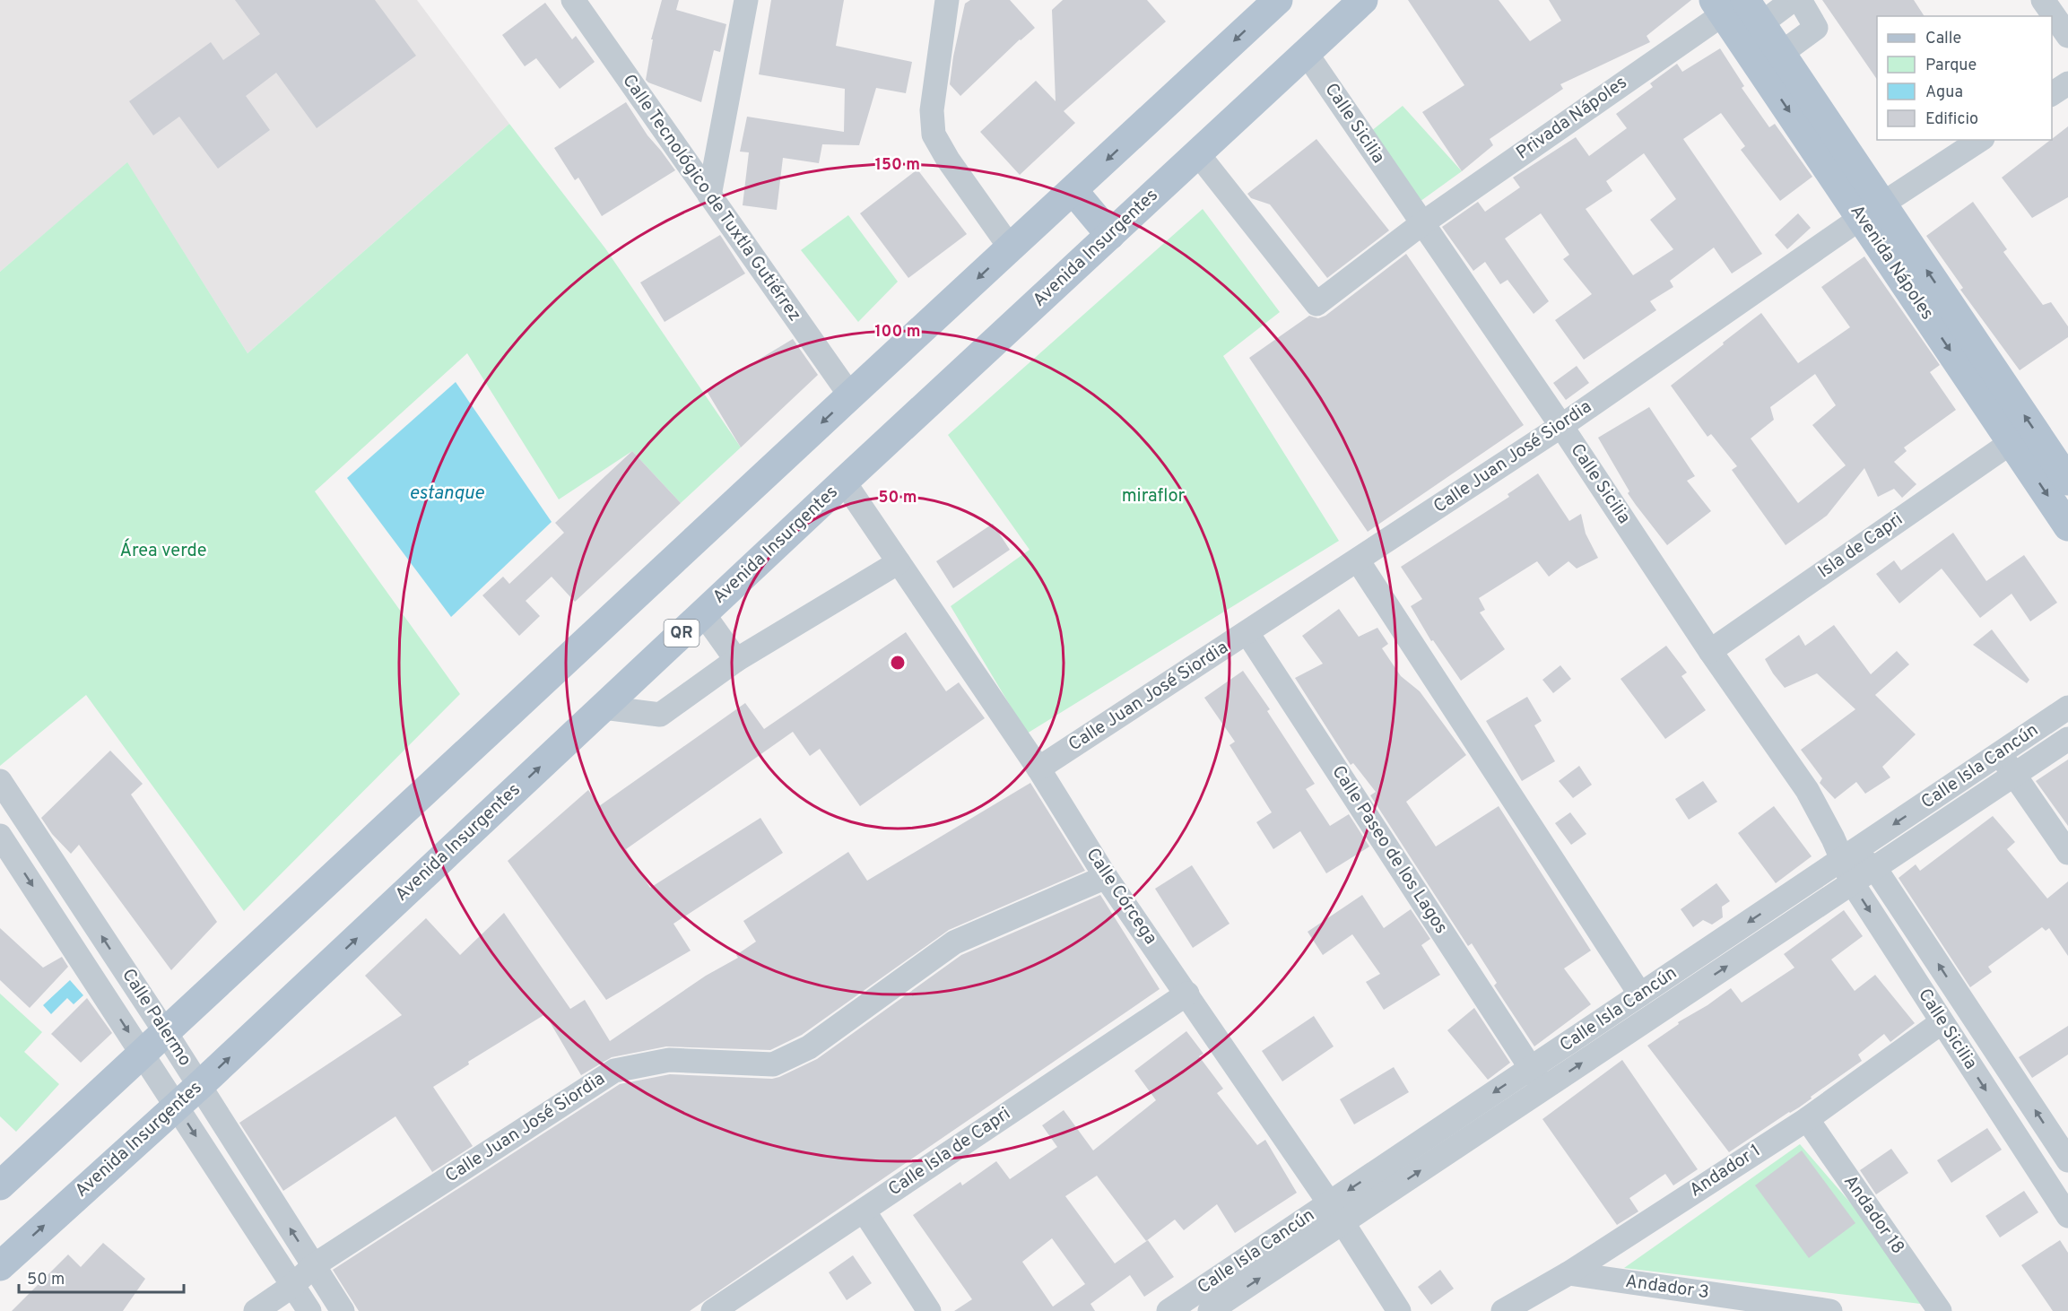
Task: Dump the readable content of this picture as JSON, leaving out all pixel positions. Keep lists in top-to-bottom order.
{
  "streets": {
    "main road": ["Avenida Insurgentes", "Avenida Nápoles", "QR"],
    "street": [
      "Privada Nápoles",
      "Calle Sicilia",
      "Calle Tecnológico de Tuxtla Gutiérrez",
      "Calle Juan José Siordia",
      "Isla de Capri",
      "Calle Isla Cancún",
      "Calle Paseo de los Lagos",
      "Calle Córcega",
      "Calle Palermo",
      "Calle Isla de Capri",
      "Andador 1",
      "Andador 18",
      "Andador 3"
    ]
  },
  "crossings": [
    ["Privada Nápoles", "Calle Sicilia"],
    ["Privada Nápoles", "Avenida Insurgentes"],
    ["Privada Nápoles", "Avenida Nápoles"],
    ["Calle Sicilia", "Avenida Insurgentes"],
    ["Calle Sicilia", "Calle Juan José Siordia"],
    ["Calle Sicilia", "Isla de Capri"],
    ["Calle Sicilia", "Calle Isla Cancún"],
    ["Calle Sicilia", "Andador 1"],
    ["Avenida Insurgentes", "Calle Córcega"],
    ["Avenida Insurgentes", "Calle Palermo"],
    ["Avenida Nápoles", "Calle Juan José Siordia"],
    ["Avenida Nápoles", "Isla de Capri"],
    ["Calle Juan José Siordia", "Calle Paseo de los Lagos"],
    ["Calle Juan José Siordia", "Calle Córcega"],
    ["Calle Juan José Siordia", "Calle Palermo"],
    ["Calle Isla Cancún", "Calle Paseo de los Lagos"],
    ["Calle Isla Cancún", "Calle Córcega"],
    ["Calle Córcega", "Calle Isla de Capri"],
    ["Andador 1", "Andador 18"],
    ["Andador 1", "Andador 3"]
  ],
  "water": ["estanque"],
  "parks": ["miraflor", "Área verde"],
  "legend": [
    "Calle",
    "Parque",
    "Agua",
    "Edificio"
  ],
  "scale_bar": "50 m",
  "rings": ["150 m", "100 m", "50 m"]
}
